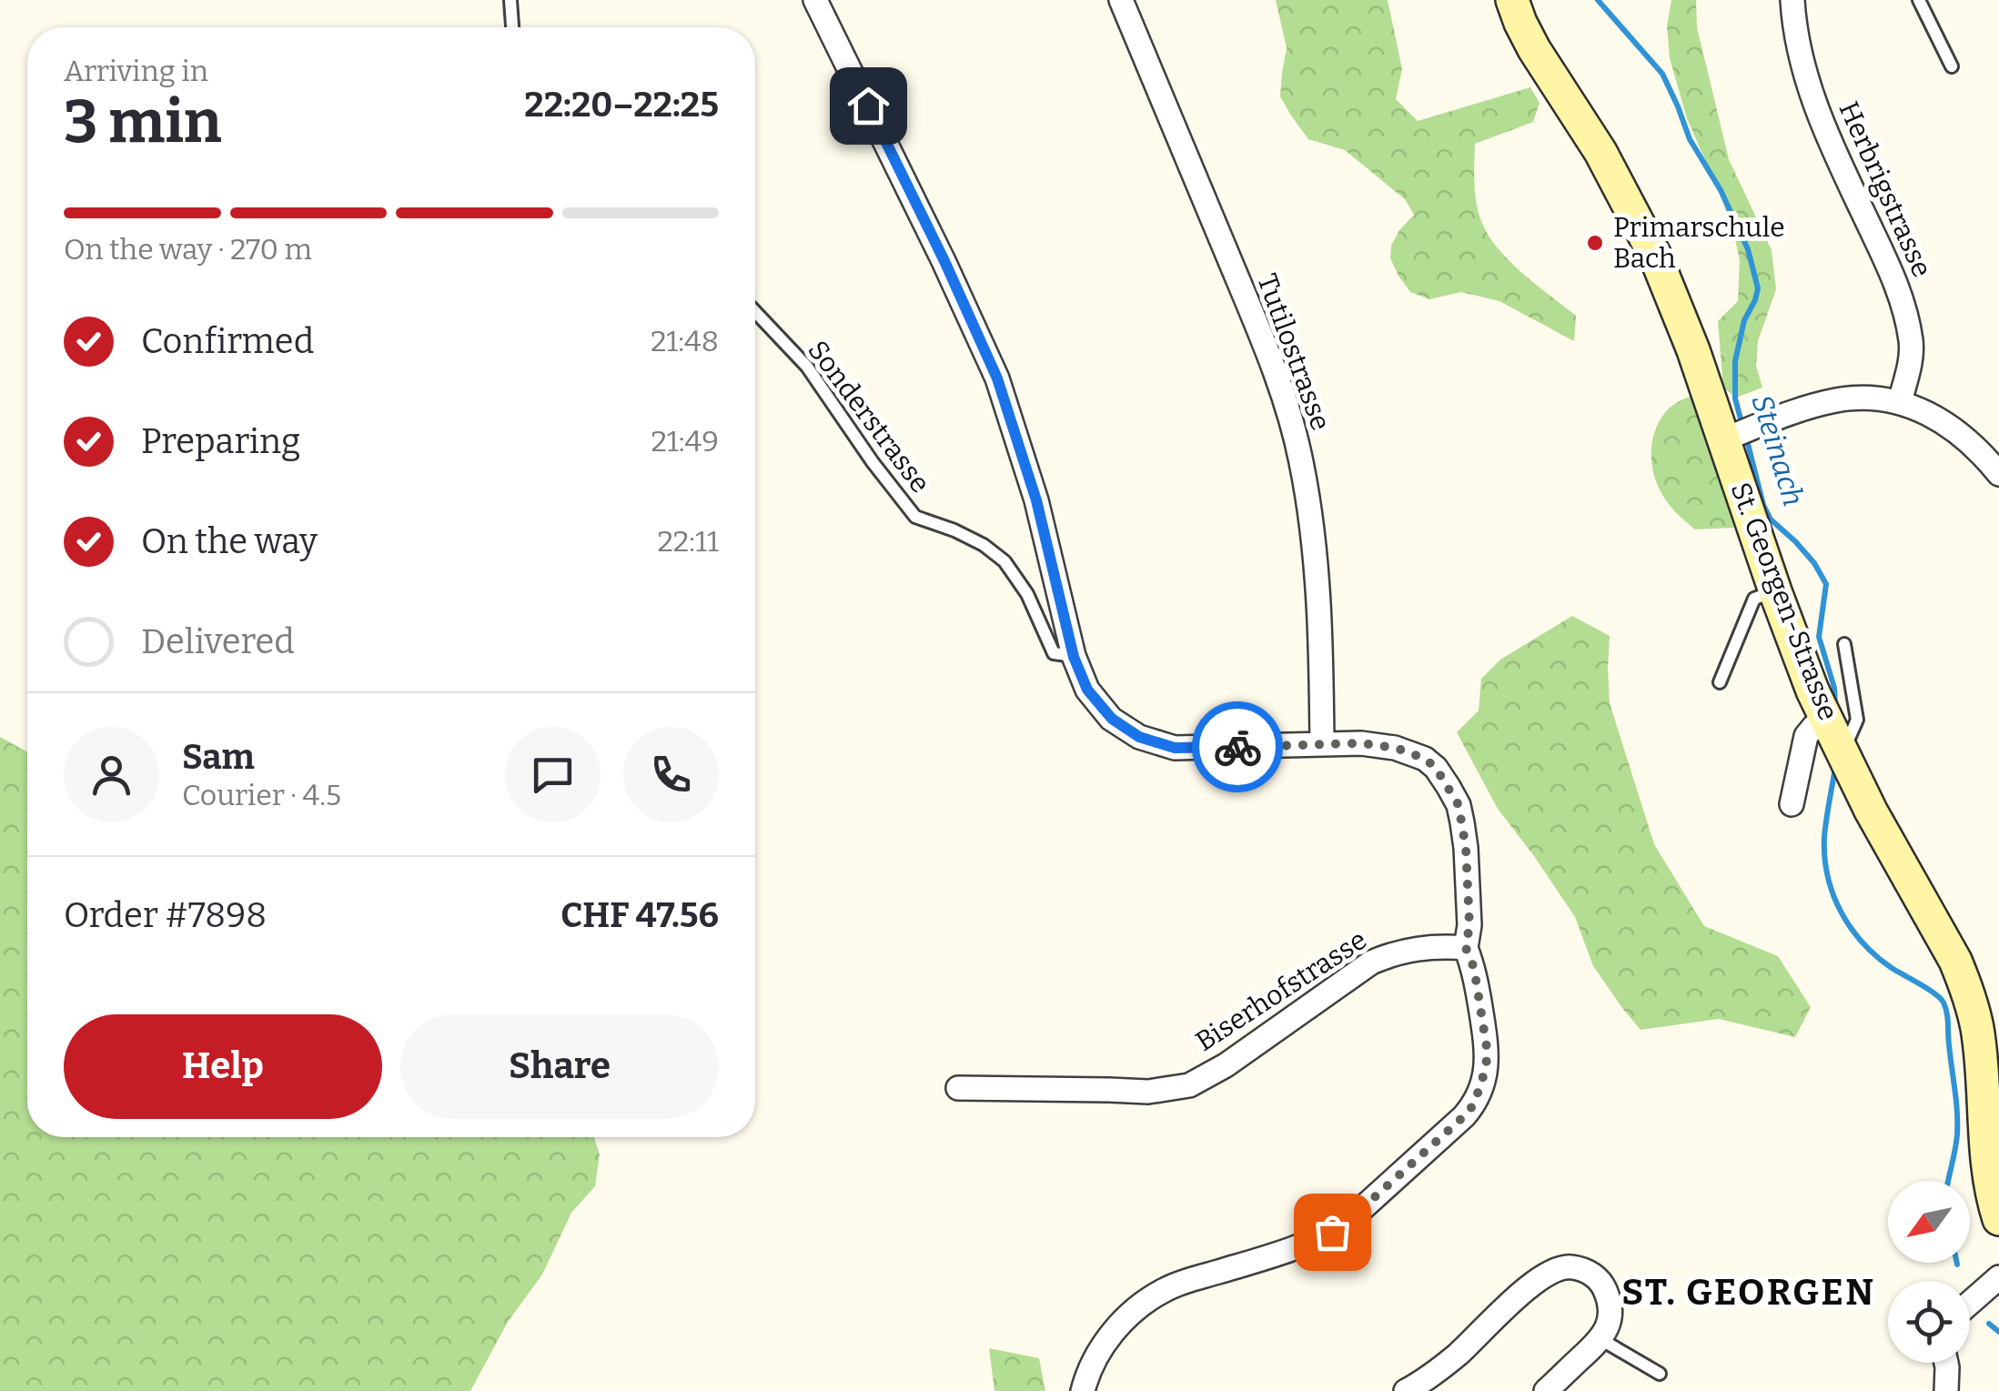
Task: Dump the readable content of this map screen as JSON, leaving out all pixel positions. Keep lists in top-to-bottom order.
{
  "streets": {
    "street": [
      "Herbrigstrasse",
      "Tutilostrasse",
      "St. Georgen-Strasse",
      "Biserhofstrasse"
    ],
    "lane": ["Sonderstrasse"]
  },
  "districts": ["ST. GEORGEN"],
  "water": ["Steinach"],
  "places": ["Primarschule Bach"],
  "north": "bottom left",
  "page": {
    "heading": ["3 min", "Arriving in", "22:20–22:25"],
    "panel": [
      "Sam",
      "Courier · 4.5",
      "Order #7898",
      "CHF 47.56"
    ],
    "bar": "On the way · 270 m",
    "list": [
      ["Confirmed", "21:48"],
      ["Preparing", "21:49"],
      ["On the way", "22:11"],
      "Delivered"
    ],
    "buttons": ["Help", "Share"]
  }
}
